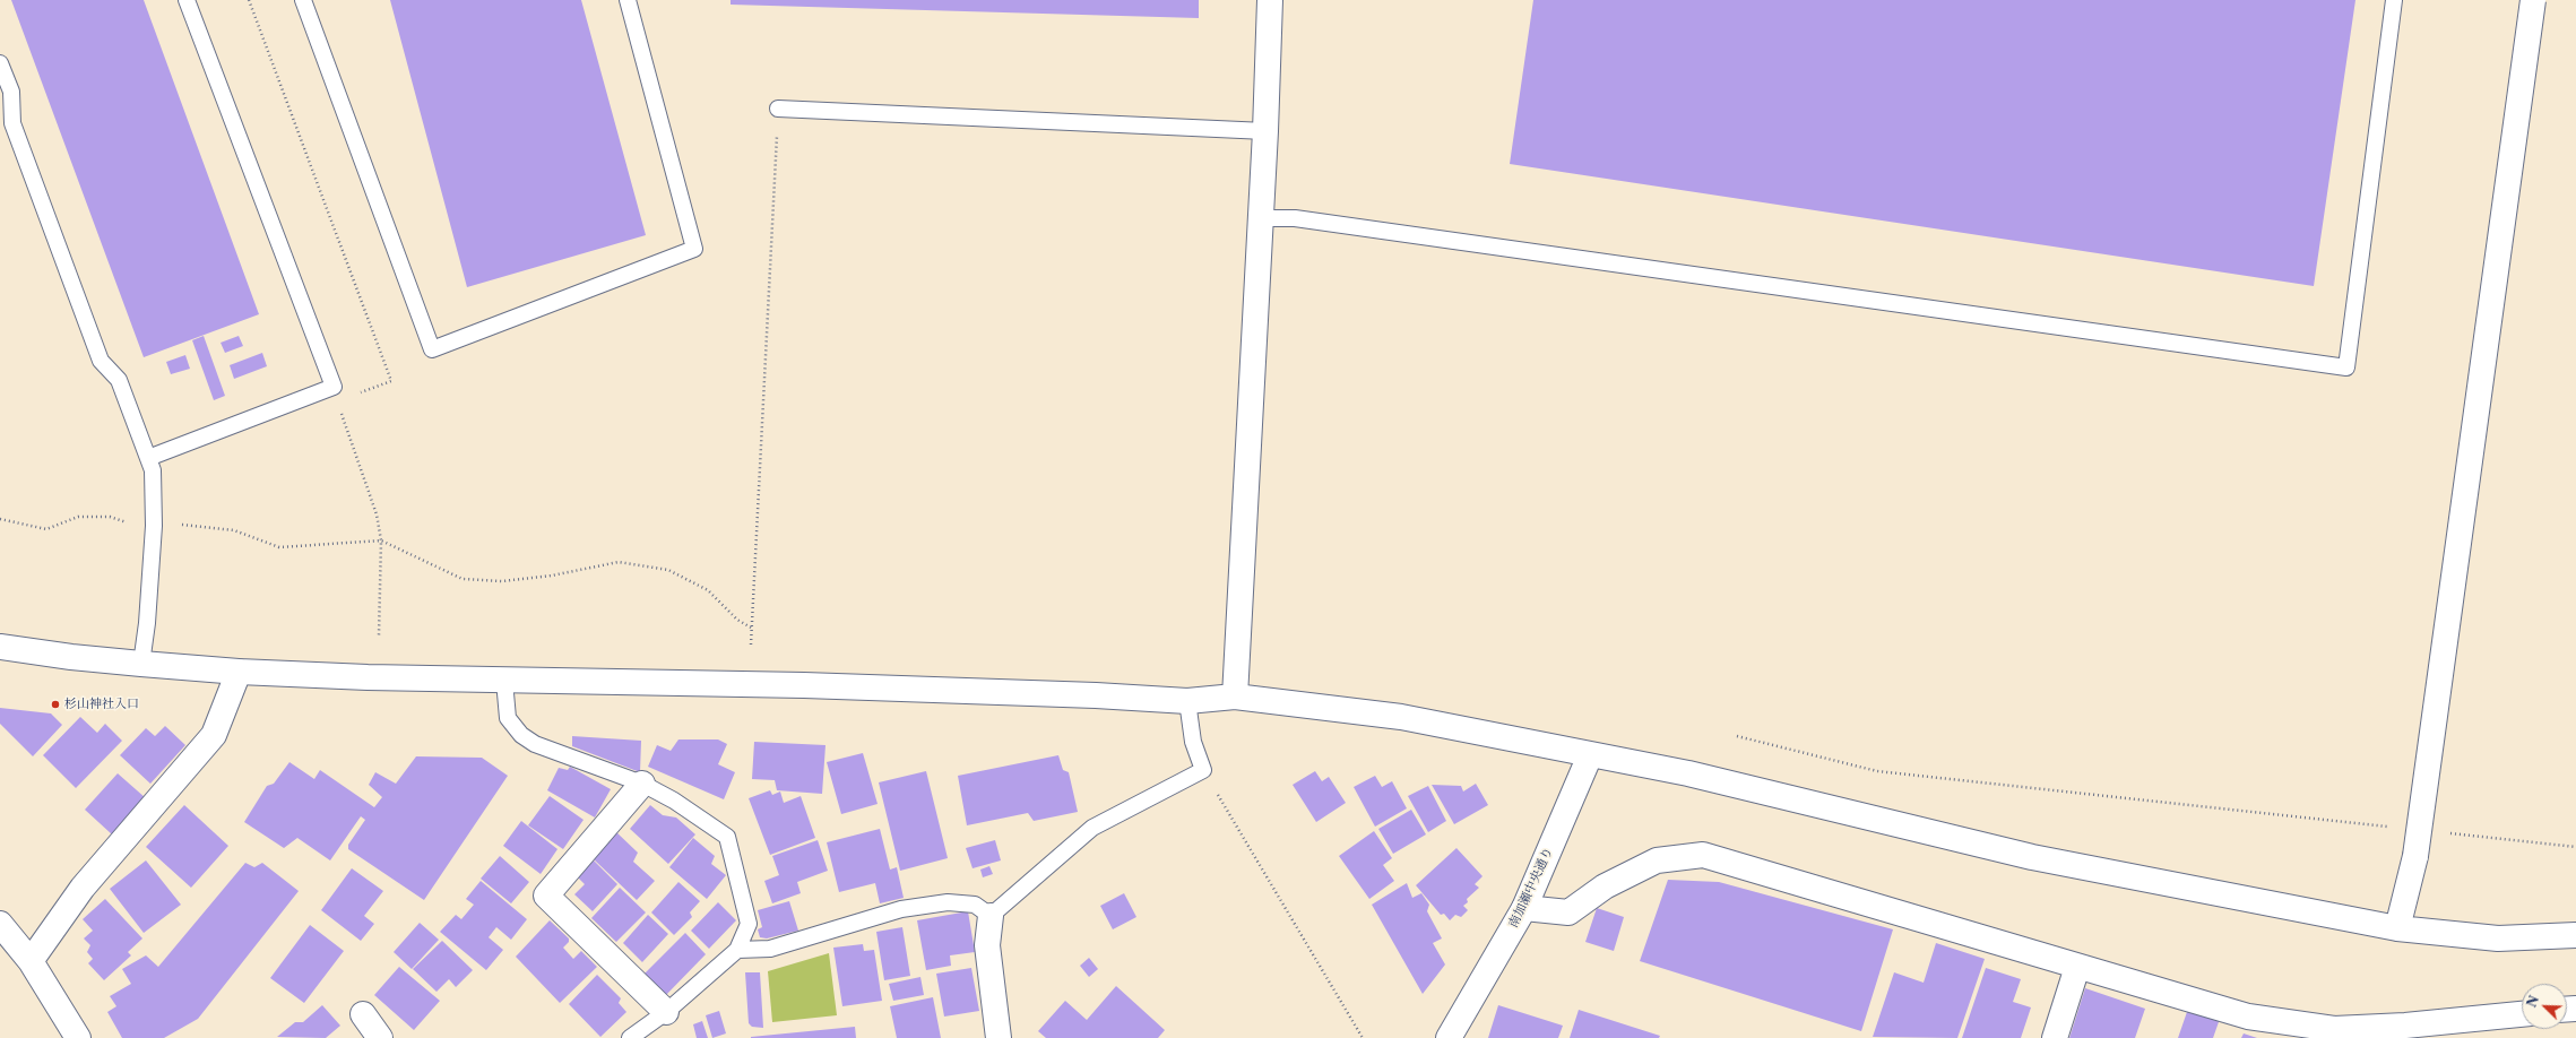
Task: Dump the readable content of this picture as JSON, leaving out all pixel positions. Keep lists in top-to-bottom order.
{
  "streets": {
    "street": ["南加瀬中央通り"]
  },
  "places": ["杉山神社入口"],
  "north": "top left"
}
